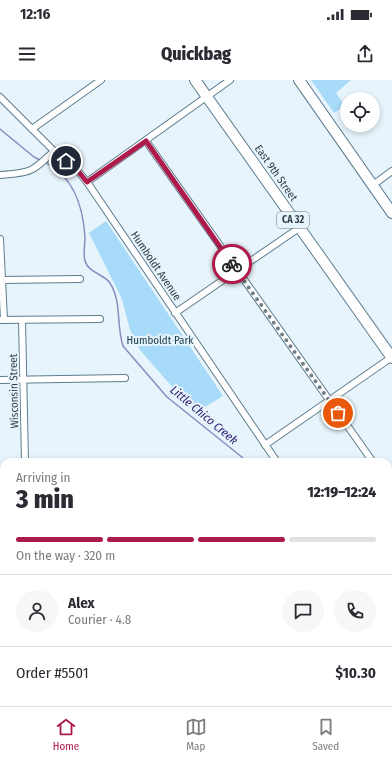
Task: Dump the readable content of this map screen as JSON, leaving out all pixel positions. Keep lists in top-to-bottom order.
{
  "streets": {
    "main road": ["East 9th Street", "CA 32"],
    "street": ["Humboldt Avenue", "Wisconsin Street"]
  },
  "water": ["Little Chico Creek"],
  "parks": ["Humboldt Park"],
  "page": {
    "status": "12:16",
    "header": "Quickbag",
    "heading": ["3 min", "Arriving in", "12:19–12:24"],
    "panel": [
      "Alex",
      "Courier · 4.8",
      "Order #5501",
      "$10.30"
    ],
    "bar": "On the way · 320 m",
    "tabs": ["Home", "Map", "Saved"]
  }
}
